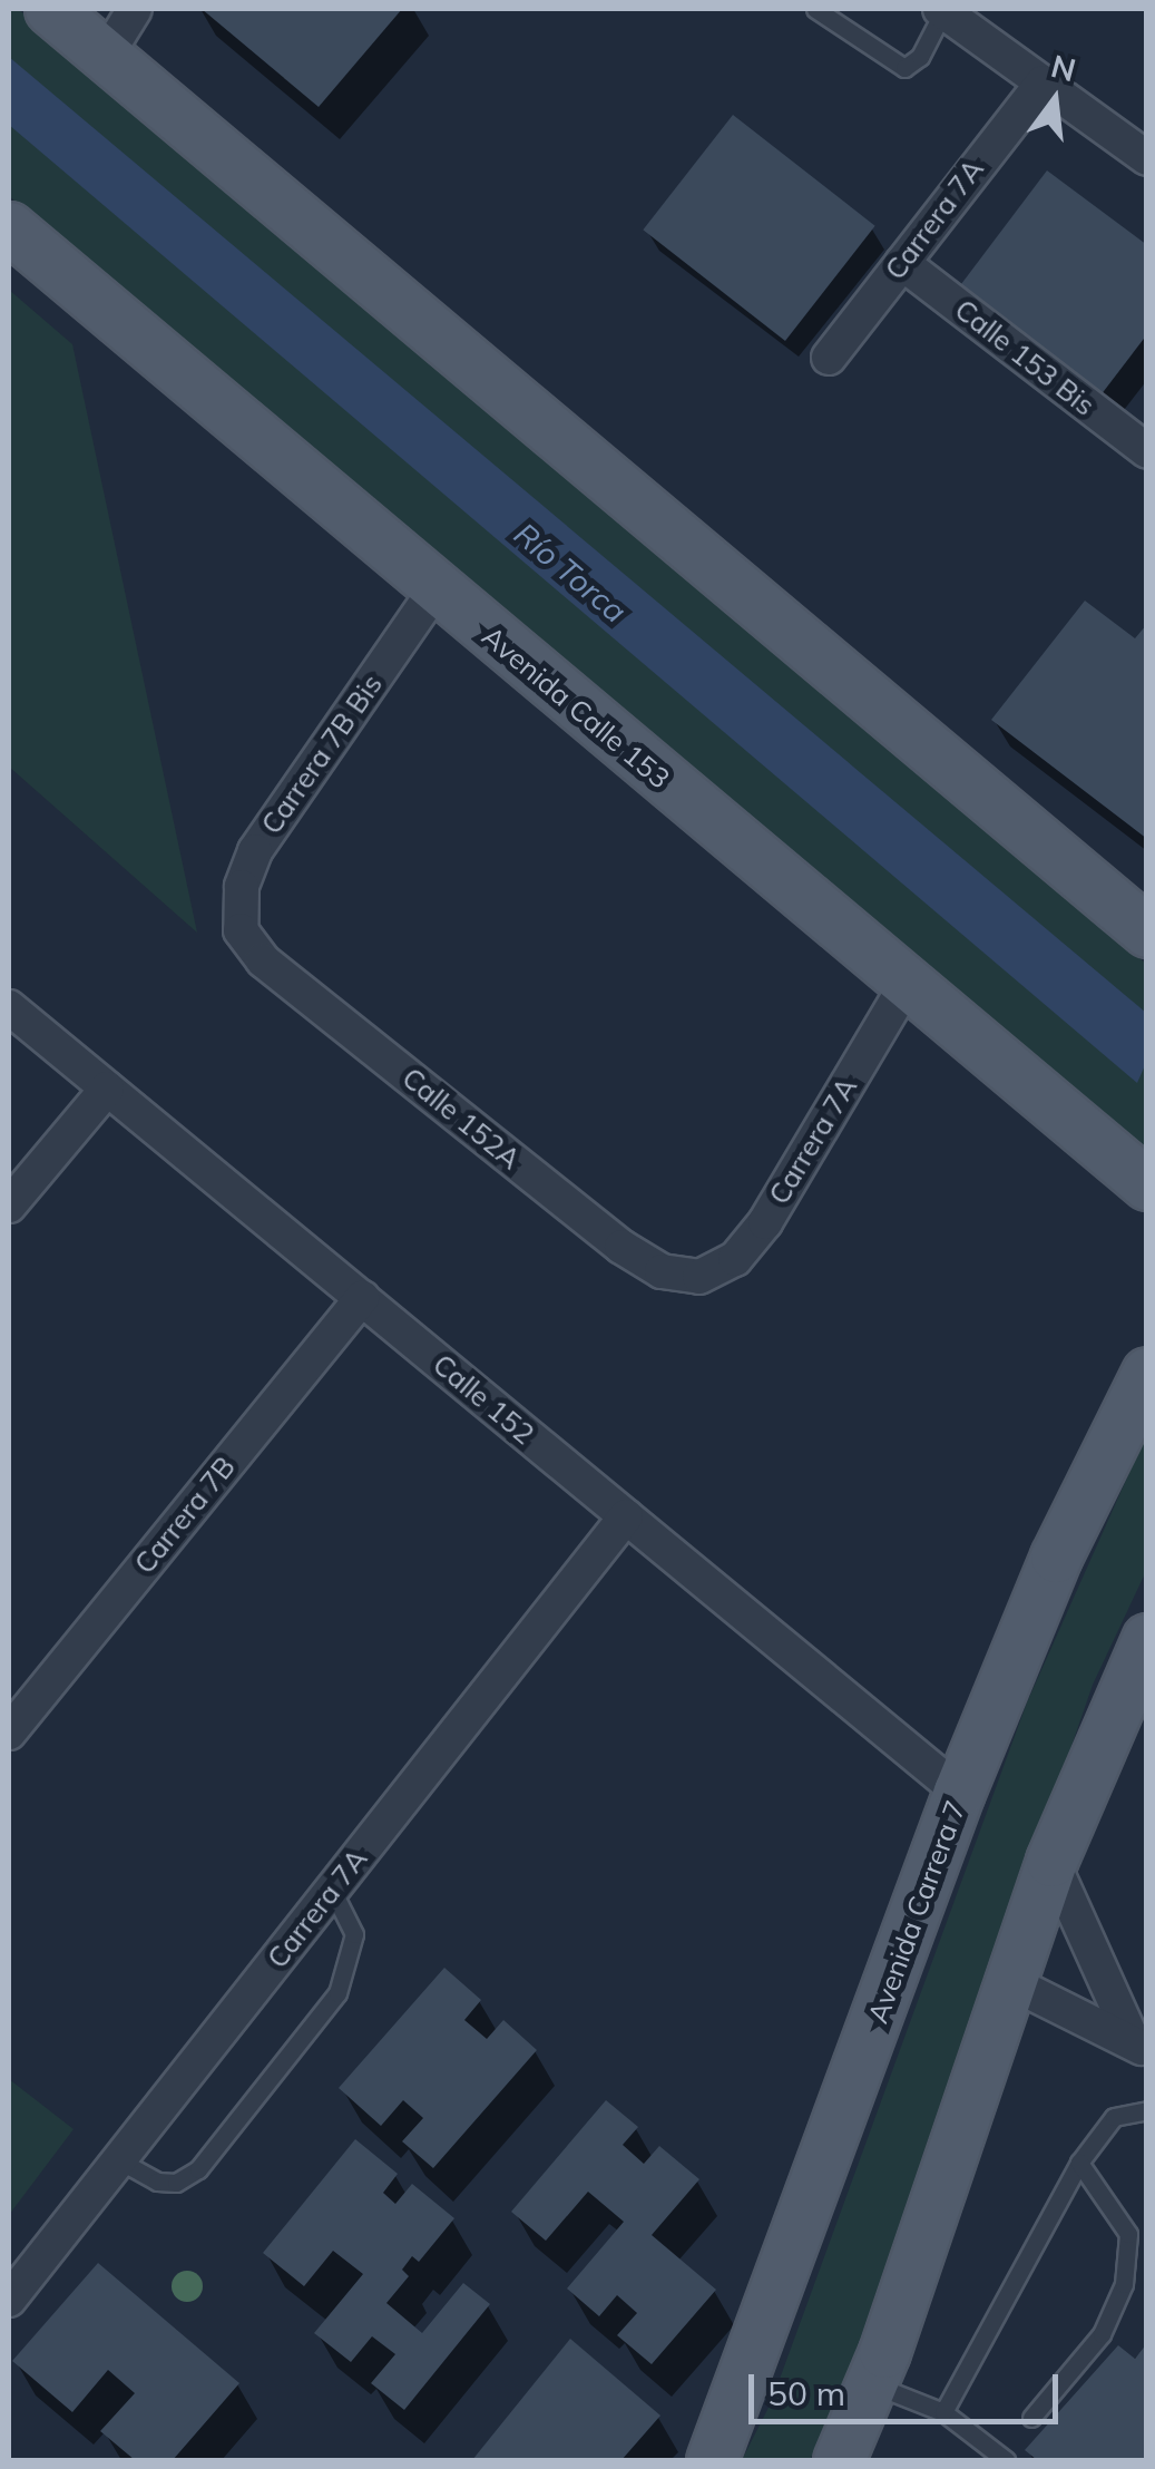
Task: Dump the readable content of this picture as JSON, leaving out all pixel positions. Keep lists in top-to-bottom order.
{
  "streets": {
    "main road": ["Avenida Calle 153", "Avenida Carrera 7"],
    "street": [
      "Carrera 7A",
      "Calle 153 Bis",
      "Carrera 7B Bis",
      "Calle 152A",
      "Calle 152",
      "Carrera 7B"
    ]
  },
  "crossings": [
    ["Carrera 7A", "Calle 153 Bis"],
    ["Carrera 7A", "Avenida Calle 153"],
    ["Carrera 7A", "Calle 152A"],
    ["Carrera 7A", "Calle 152"],
    ["Avenida Calle 153", "Carrera 7B Bis"],
    ["Carrera 7B Bis", "Calle 152A"],
    ["Calle 152", "Carrera 7B"],
    ["Calle 152", "Avenida Carrera 7"]
  ],
  "water": ["Río Torca"],
  "scale_bar": "50 m",
  "north": "top"
}
